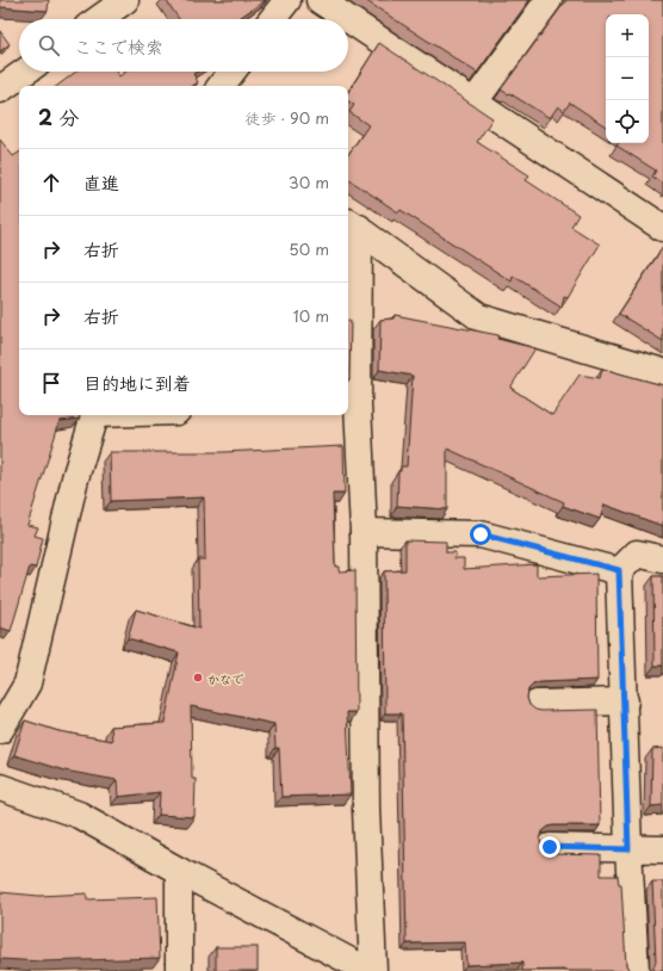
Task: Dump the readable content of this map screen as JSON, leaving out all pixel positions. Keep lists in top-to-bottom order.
{
  "places": ["かなで"],
  "page": {
    "map_buttons": ["+", "−"],
    "search": "ここで検索",
    "heading": ["2 分", "徒歩 · 90 m"],
    "list": [
      ["直進", "30 m"],
      ["右折", "50 m"],
      ["右折", "10 m"],
      "目的地に到着"
    ]
  }
}
